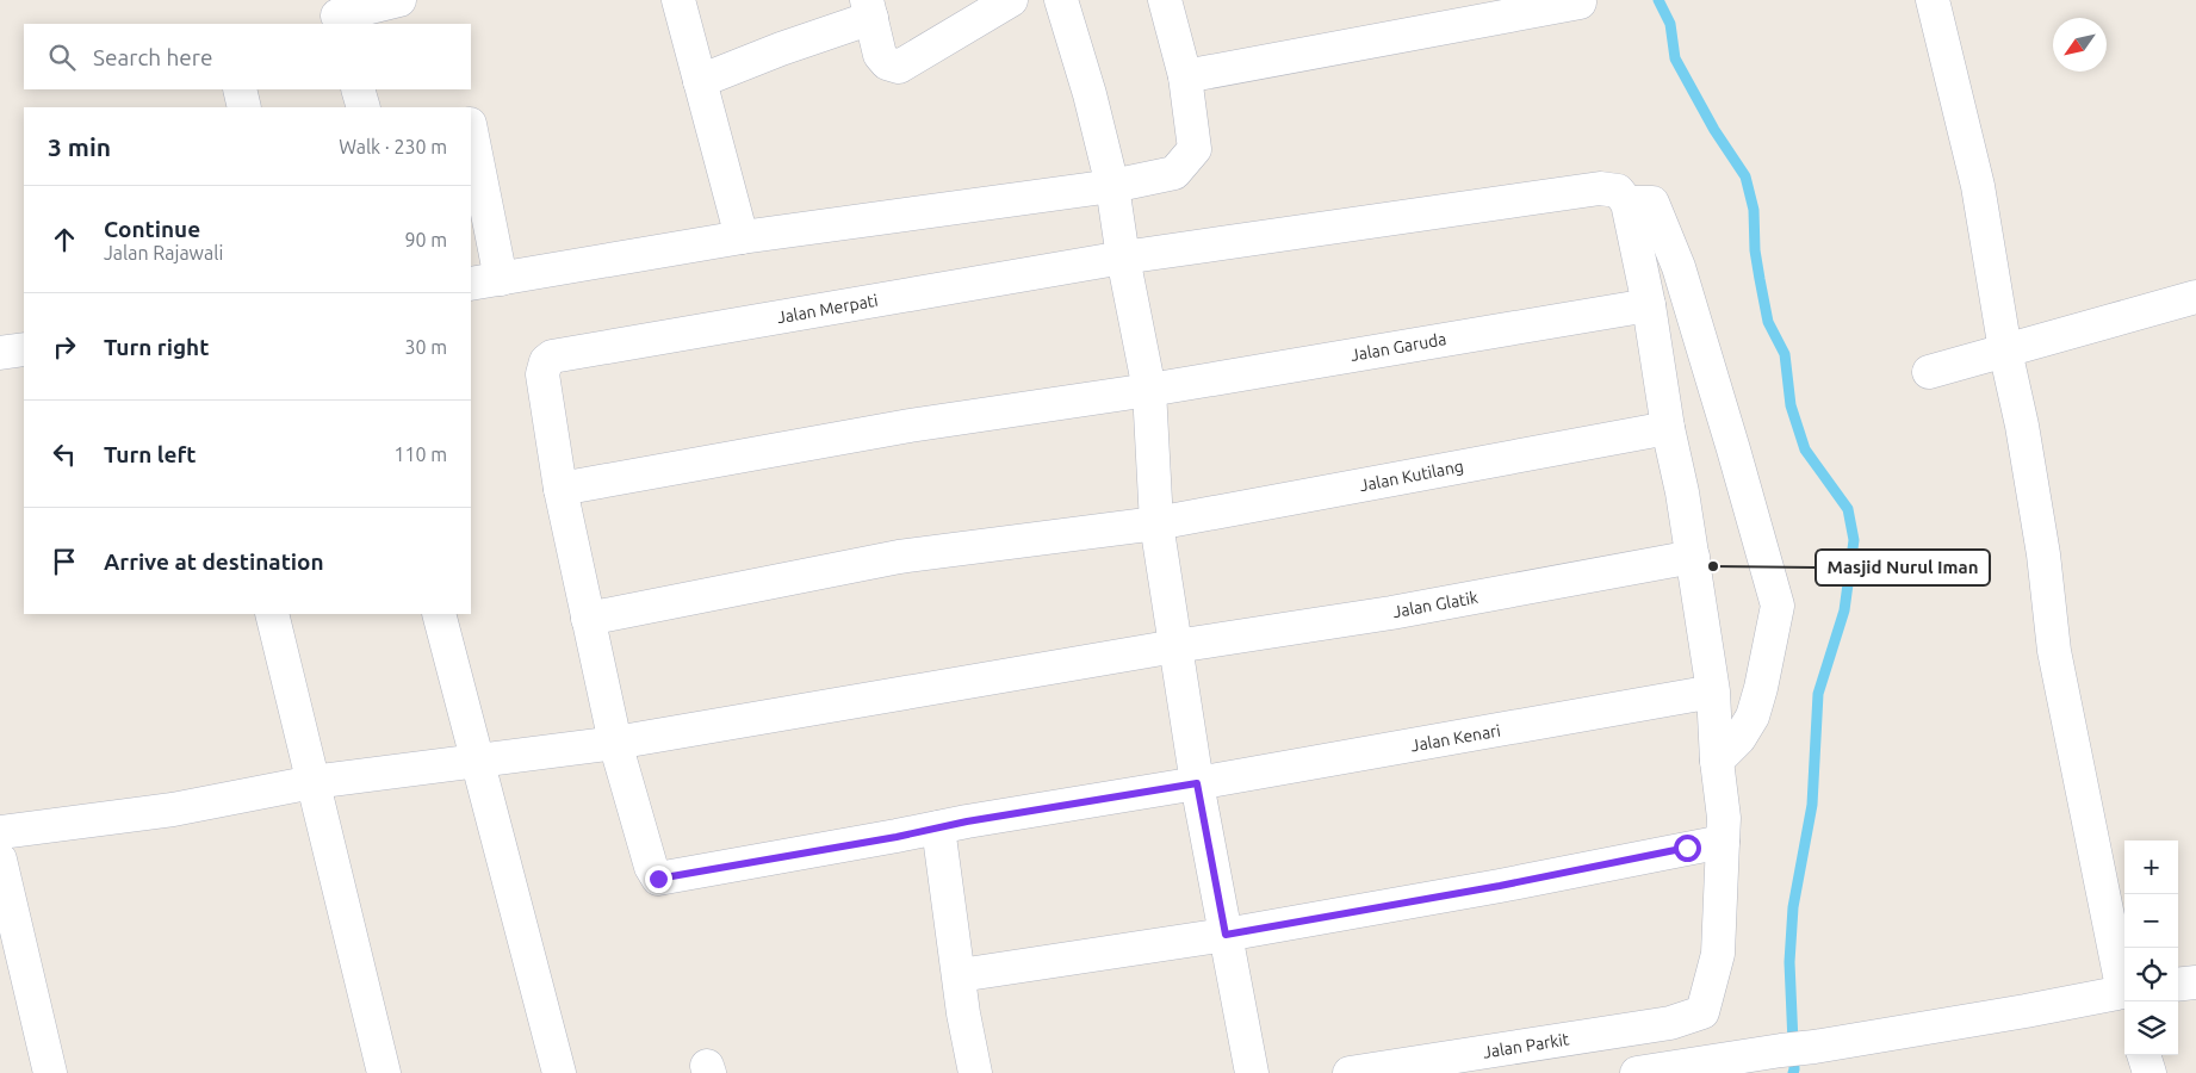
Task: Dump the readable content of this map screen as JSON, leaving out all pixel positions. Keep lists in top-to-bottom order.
{
  "streets": {
    "street": [
      "Jalan Merpati",
      "Jalan Garuda",
      "Jalan Kutilang",
      "Jalan Glatik",
      "Jalan Kenari",
      "Jalan Parkit"
    ]
  },
  "crossings": [
    ["Jalan Merpati", "Jalan Garuda"],
    ["Jalan Glatik", "Jalan Kenari"]
  ],
  "places": ["Masjid Nurul Iman"],
  "north": "bottom left",
  "page": {
    "search": "Search here",
    "heading": ["3 min", "Walk · 230 m"],
    "list": [
      ["Continue", "Jalan Rajawali", "90 m"],
      ["Turn right", "30 m"],
      ["Turn left", "110 m"],
      "Arrive at destination"
    ],
    "map_buttons": ["+", "−"]
  }
}
